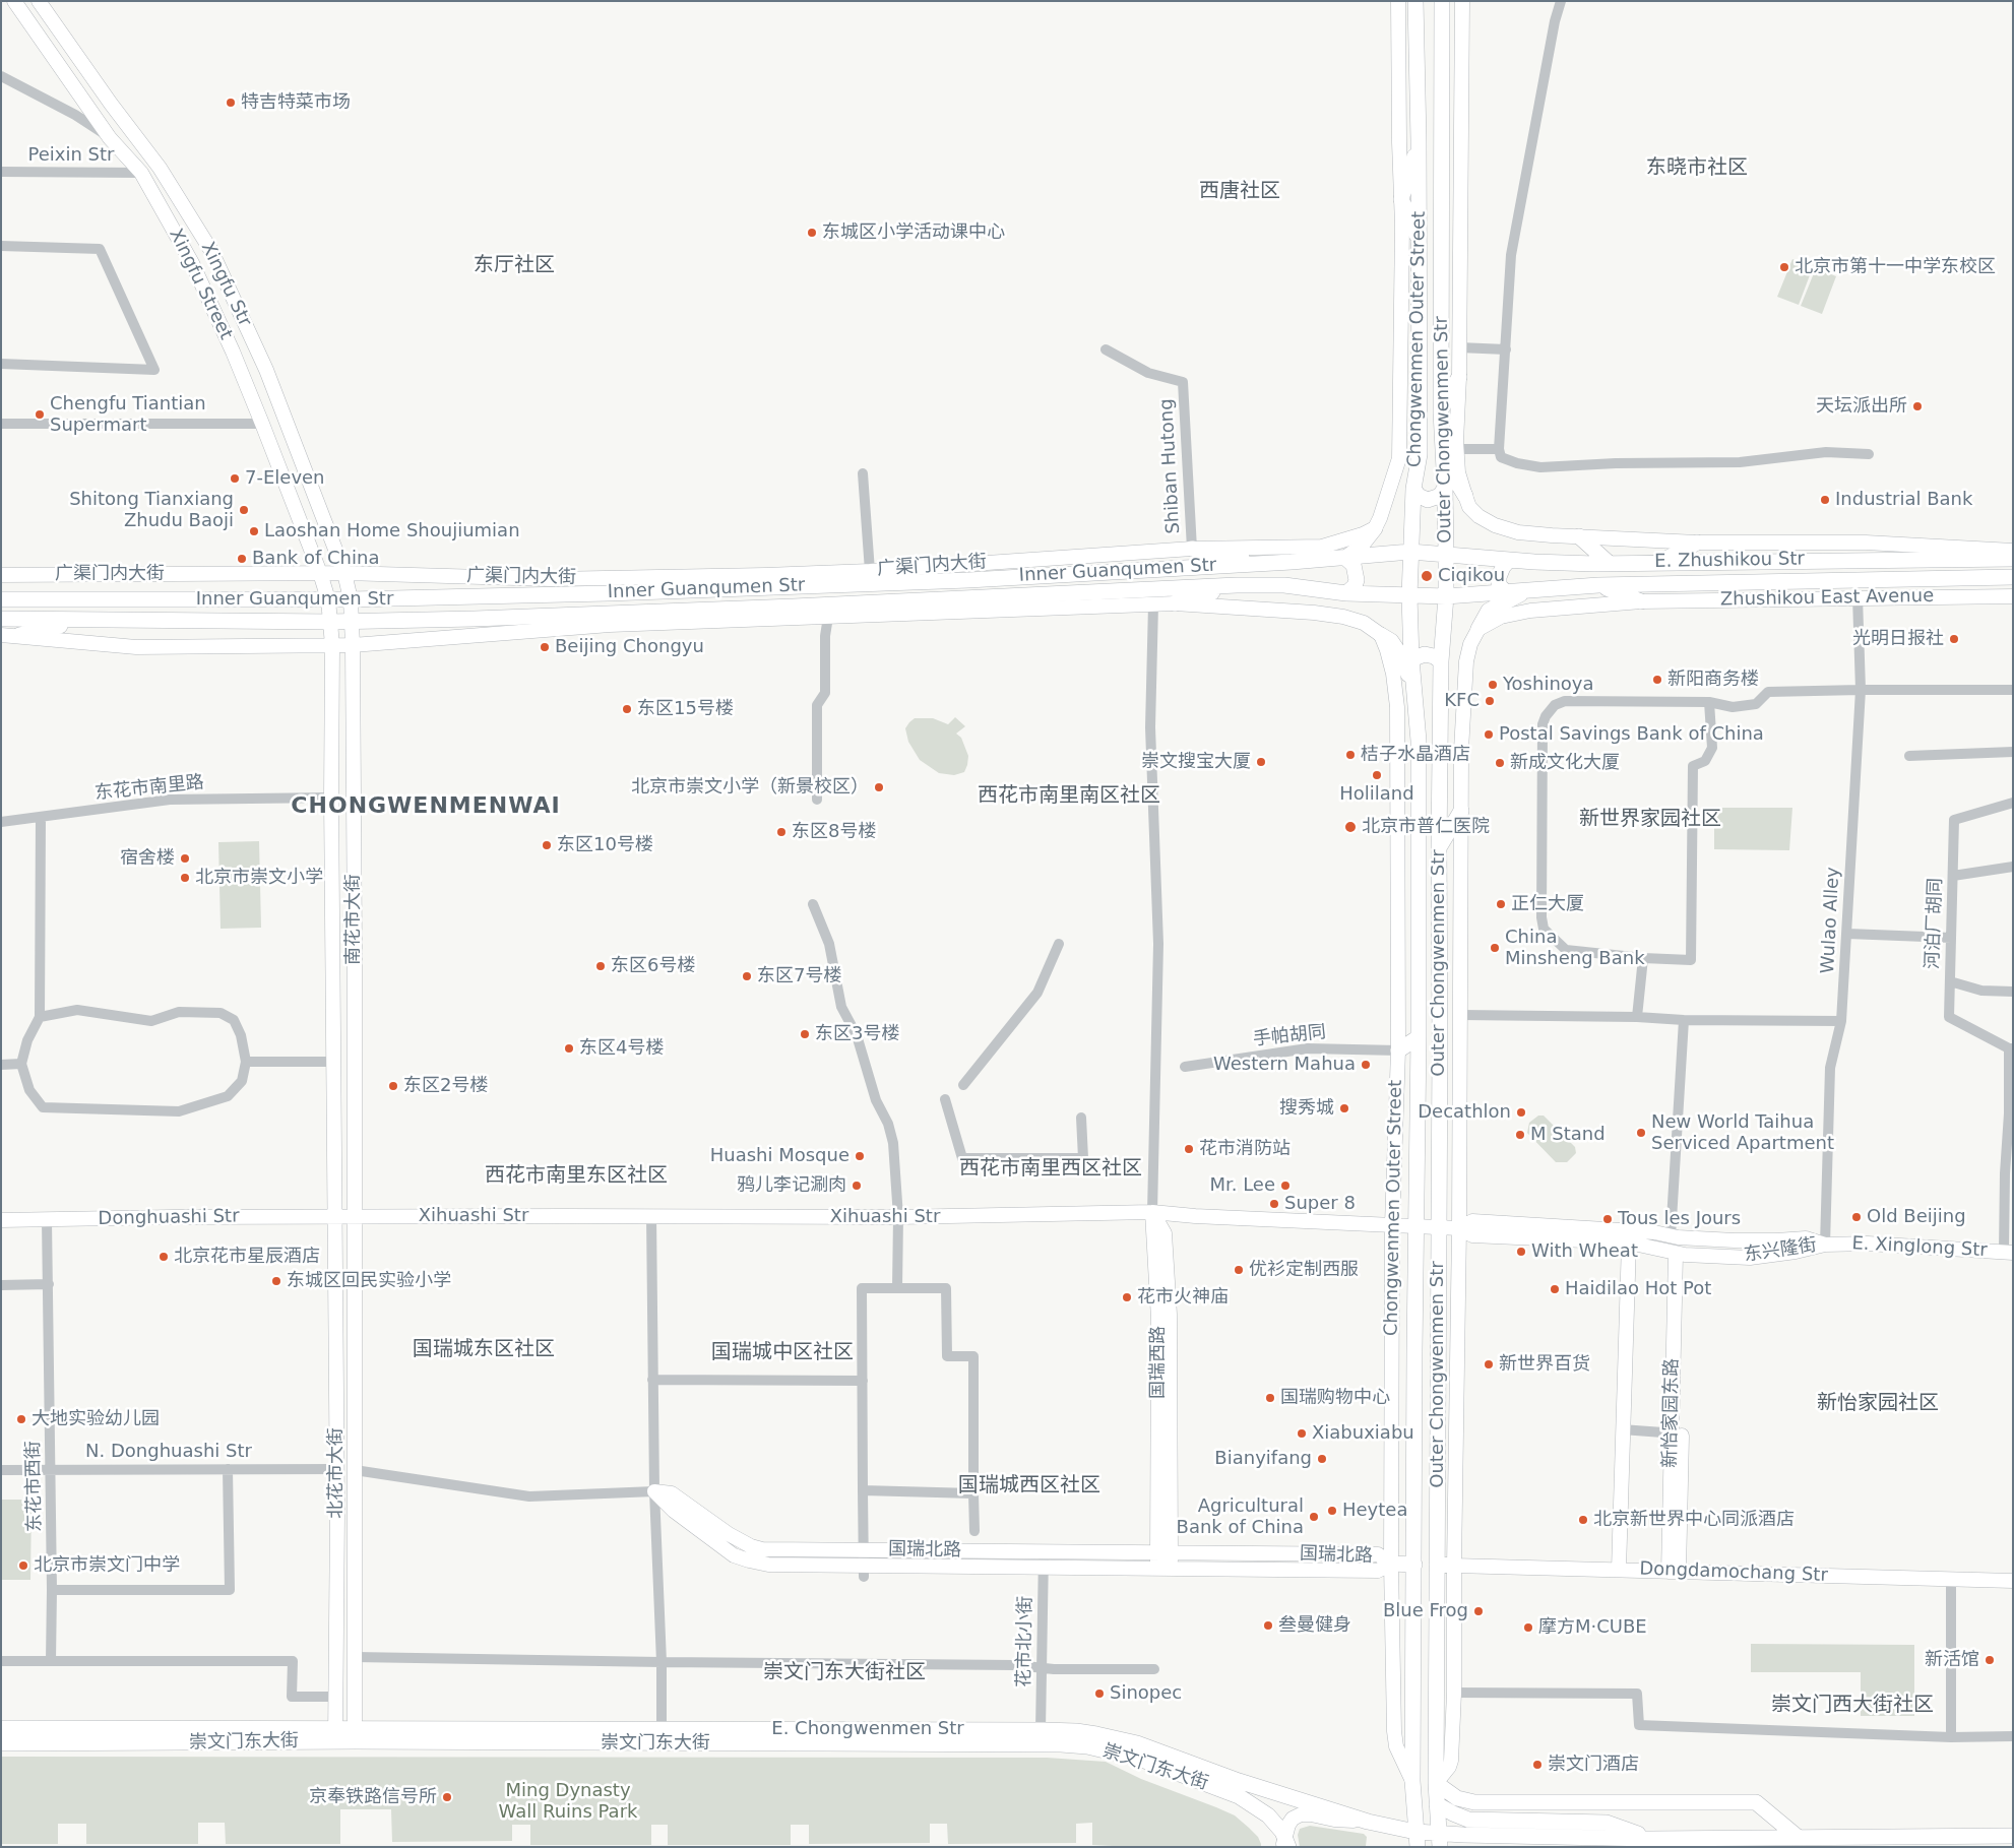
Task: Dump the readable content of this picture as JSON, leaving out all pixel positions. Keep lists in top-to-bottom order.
{
  "streets": {
    "main road": [
      "Chongwenmen Outer Street",
      "Outer Chongwenmen Str",
      "E. Zhushikou Str",
      "Inner Guanqumen Str",
      "Zhushikou East Avenue",
      "E. Chongwenmen Str",
      "崇文门东大街"
    ],
    "street": [
      "Peixin Str",
      "Xingfu Street",
      "Xingfu Str",
      "Shiban Hutong",
      "广渠门内大街",
      "东花市南里路",
      "南花市大街",
      "Wulao Alley",
      "河泊厂胡同",
      "手帕胡同",
      "Xihuashi Str",
      "Donghuashi Str",
      "E. Xinglong Str",
      "东兴隆街",
      "国瑞西路",
      "新怡家园东路",
      "N. Donghuashi Str",
      "北花市大街",
      "东花市西街",
      "国瑞北路",
      "Dongdamochang Str",
      "花市北小街"
    ]
  },
  "crossings": [
    ["Peixin Str", "Xingfu Street"],
    ["Xingfu Street", "广渠门内大街"],
    ["Xingfu Street", "Inner Guanqumen Str"],
    ["Xingfu Street", "南花市大街"],
    ["Xingfu Str", "广渠门内大街"],
    ["Xingfu Str", "Inner Guanqumen Str"],
    ["Xingfu Str", "南花市大街"],
    ["Chongwenmen Outer Street", "Outer Chongwenmen Str"],
    ["Chongwenmen Outer Street", "广渠门内大街"],
    ["Chongwenmen Outer Street", "Inner Guanqumen Str"],
    ["Chongwenmen Outer Street", "Zhushikou East Avenue"],
    ["Chongwenmen Outer Street", "手帕胡同"],
    ["Chongwenmen Outer Street", "Xihuashi Str"],
    ["Chongwenmen Outer Street", "国瑞北路"],
    ["Outer Chongwenmen Str", "E. Zhushikou Str"],
    ["Outer Chongwenmen Str", "Inner Guanqumen Str"],
    ["Outer Chongwenmen Str", "Zhushikou East Avenue"],
    ["Outer Chongwenmen Str", "Xihuashi Str"],
    ["Shiban Hutong", "广渠门内大街"],
    ["E. Zhushikou Str", "Inner Guanqumen Str"],
    ["Zhushikou East Avenue", "Wulao Alley"],
    ["东花市南里路", "南花市大街"],
    ["南花市大街", "Xihuashi Str"],
    ["南花市大街", "Donghuashi Str"],
    ["南花市大街", "北花市大街"],
    ["Wulao Alley", "E. Xinglong Str"],
    ["Wulao Alley", "东兴隆街"],
    ["Xihuashi Str", "Donghuashi Str"],
    ["Xihuashi Str", "东兴隆街"],
    ["Xihuashi Str", "国瑞西路"],
    ["Xihuashi Str", "北花市大街"],
    ["Donghuashi Str", "北花市大街"],
    ["Donghuashi Str", "东花市西街"],
    ["E. Xinglong Str", "东兴隆街"],
    ["东兴隆街", "新怡家园东路"],
    ["国瑞西路", "国瑞北路"],
    ["新怡家园东路", "Dongdamochang Str"],
    ["N. Donghuashi Str", "北花市大街"],
    ["N. Donghuashi Str", "东花市西街"],
    ["北花市大街", "E. Chongwenmen Str"],
    ["北花市大街", "崇文门东大街"],
    ["国瑞北路", "花市北小街"],
    ["花市北小街", "E. Chongwenmen Str"],
    ["E. Chongwenmen Str", "崇文门东大街"]
  ],
  "districts": [
    "东晓市社区",
    "西唐社区",
    "东厅社区",
    "西花市南里南区社区",
    "CHONGWENMENWAI",
    "新世界家园社区",
    "西花市南里西区社区",
    "西花市南里东区社区",
    "国瑞城东区社区",
    "国瑞城中区社区",
    "新怡家园社区",
    "国瑞城西区社区",
    "崇文门东大街社区",
    "崇文门西大街社区"
  ],
  "parks": ["Ming Dynasty Wall Ruins Park"],
  "places": [
    "特吉特菜市场",
    "东城区小学活动课中心",
    "北京市第十一中学东校区",
    "天坛派出所",
    "Chengfu Tiantian Supermart",
    "7-Eleven",
    "Industrial Bank",
    "Shitong Tianxiang Zhudu Baoji",
    "Laoshan Home Shoujiumian",
    "Bank of China",
    "Ciqikou",
    "光明日报社",
    "Beijing Chongyu",
    "新阳商务楼",
    "Yoshinoya",
    "KFC",
    "东区15号楼",
    "Postal Savings Bank of China",
    "桔子水晶酒店",
    "崇文搜宝大厦",
    "新成文化大厦",
    "Holiland",
    "北京市崇文小学（新景校区）",
    "北京市普仁医院",
    "东区8号楼",
    "东区10号楼",
    "宿舍楼",
    "北京市崇文小学",
    "正仁大厦",
    "China Minsheng Bank",
    "东区6号楼",
    "东区7号楼",
    "东区3号楼",
    "东区4号楼",
    "Western Mahua",
    "东区2号楼",
    "搜秀城",
    "Decathlon",
    "New World Taihua Serviced Apartment",
    "M Stand",
    "花市消防站",
    "Huashi Mosque",
    "鸦儿李记涮肉",
    "Mr. Lee",
    "Super 8",
    "Old Beijing",
    "Tous les Jours",
    "With Wheat",
    "北京花市星辰酒店",
    "优衫定制西服",
    "东城区回民实验小学",
    "Haidilao Hot Pot",
    "花市火神庙",
    "新世界百货",
    "国瑞购物中心",
    "大地实验幼儿园",
    "Xiabuxiabu",
    "Bianyifang",
    "Heytea",
    "Agricultural Bank of China",
    "北京新世界中心同派酒店",
    "北京市崇文门中学",
    "Blue Frog",
    "叁曼健身",
    "摩方M·CUBE",
    "新活馆",
    "Sinopec",
    "崇文门酒店",
    "京奉铁路信号所"
  ]
}
